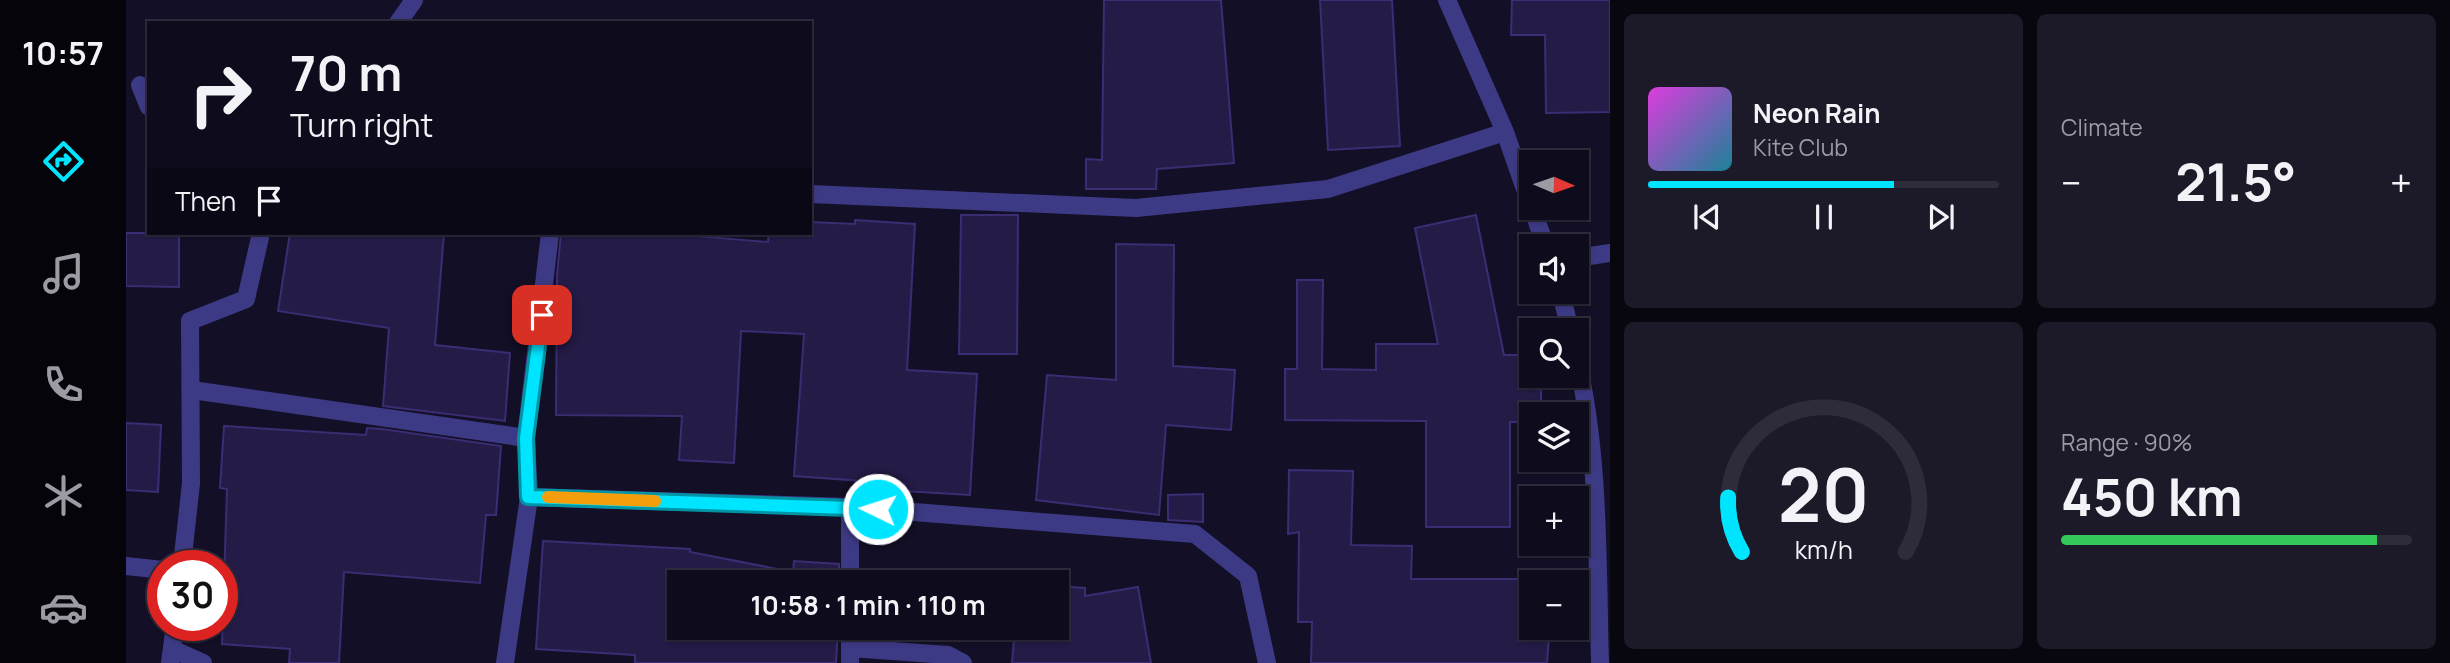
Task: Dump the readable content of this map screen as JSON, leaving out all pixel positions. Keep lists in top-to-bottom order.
{
  "north": "right",
  "page": {
    "tabs": "10:57",
    "tile": [
      "Climate",
      ["Range · 90%", "450 km"]
    ],
    "turn": ["70 m", "Turn right"],
    "song": ["Neon Rain", "Kite Club"],
    "map_buttons": ["+", "−"],
    "heat": ["−", "21.5°", "+"],
    "then": "Then",
    "limit": "30",
    "trip": "10:58 · 1 min · 110 m",
    "gauge": ["20", "km/h"]
  }
}
